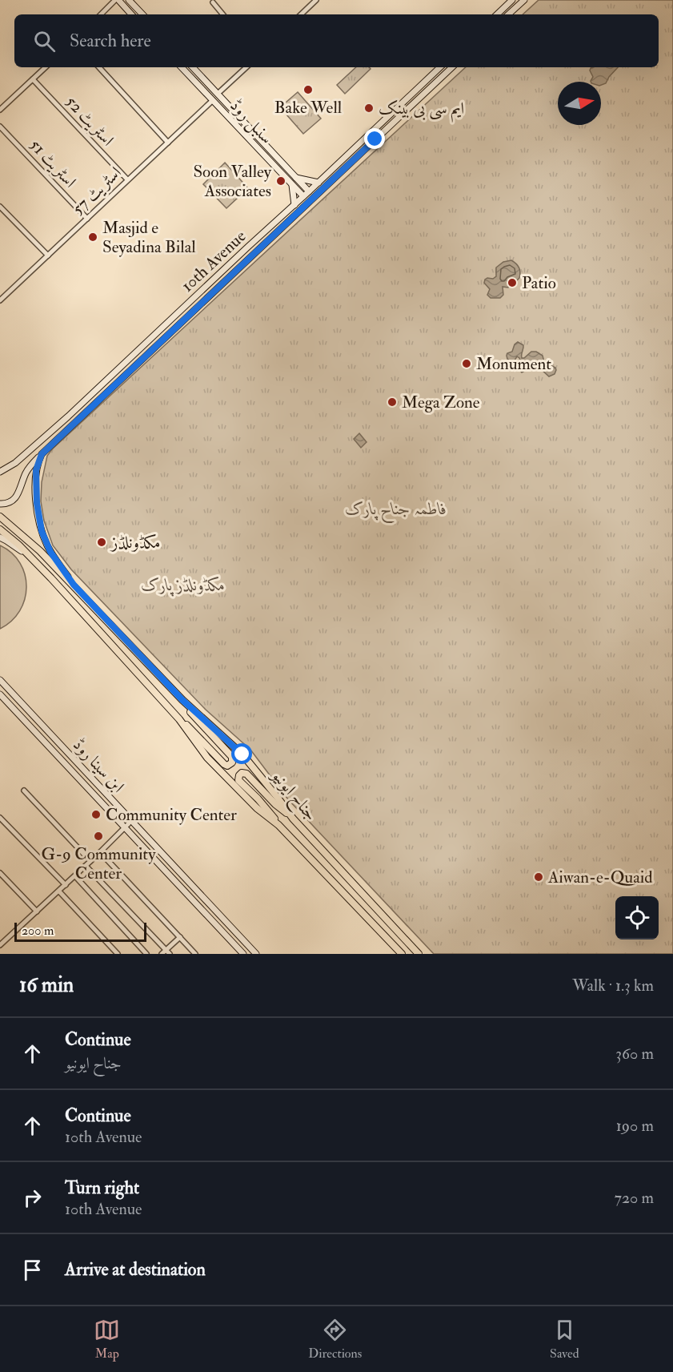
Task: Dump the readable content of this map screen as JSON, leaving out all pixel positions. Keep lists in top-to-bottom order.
{
  "streets": {
    "main road": [
      "سنبل روڈ",
      "10th Avenue",
      "ابن سینا روڈ",
      "جناح ایونیو"
    ],
    "street": ["اسٹریٹ 52", "اسٹریٹ 51", "اسٹریٹ 57"]
  },
  "crossings": [
    ["اسٹریٹ 52", "اسٹریٹ 57"],
    ["سنبل روڈ", "اسٹریٹ 57"],
    ["سنبل روڈ", "10th Avenue"],
    ["اسٹریٹ 51", "اسٹریٹ 57"]
  ],
  "parks": ["فاطمہ جناح پارک", "مکڈونلڈز پارک"],
  "places": [
    "Bake Well",
    "ایم سی بی بینک",
    "Soon Valley Associates",
    "Masjid e Seyadina Bilal",
    "Patio",
    "Monument",
    "Mega Zone",
    "مکڈونلڈز",
    "Community Center",
    "G-9 Community Center",
    "Aiwan-e-Quaid"
  ],
  "scale_bar": "200 m",
  "north": "right",
  "page": {
    "search": "Search here",
    "scale": "200 m",
    "heading": ["16 min", "Walk · 1.3 km"],
    "list": [
      ["Continue", "جناح ایونیو", "360 m"],
      ["Continue", "10th Avenue", "190 m"],
      ["Turn right", "10th Avenue", "720 m"],
      "Arrive at destination"
    ],
    "nav": ["Map", "Directions", "Saved"]
  }
}
